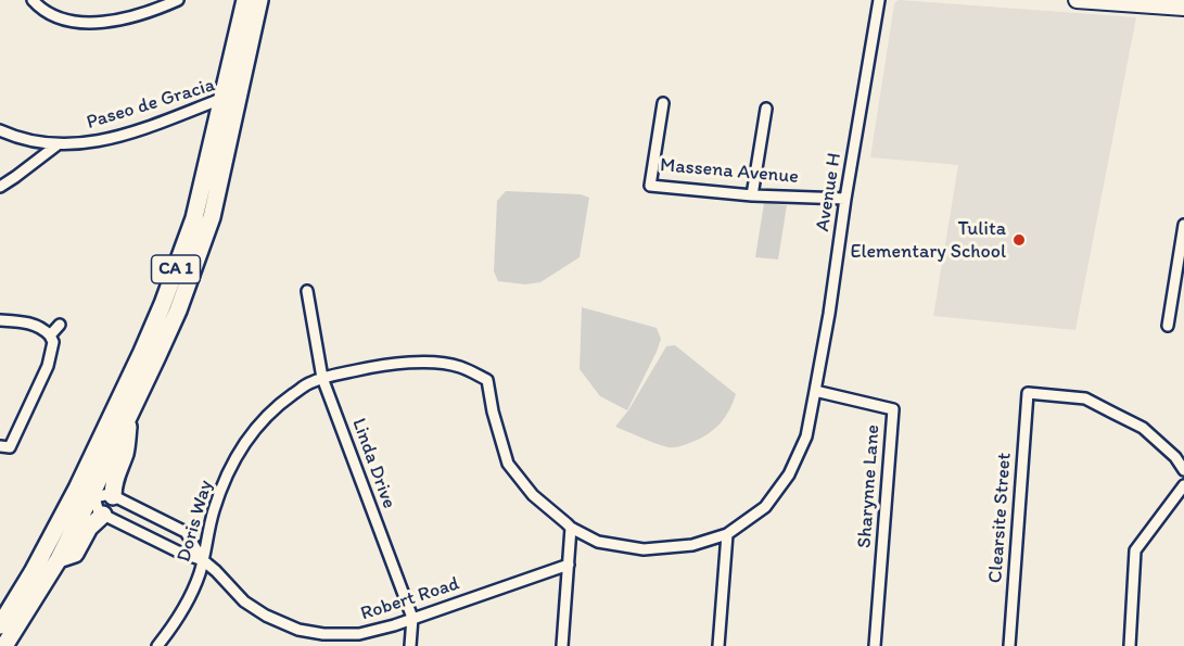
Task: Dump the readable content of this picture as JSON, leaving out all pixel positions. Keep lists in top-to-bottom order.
{
  "streets": {
    "highway": ["CA 1"],
    "street": [
      "Paseo de Gracia",
      "Massena Avenue",
      "Avenue H",
      "Linda Drive",
      "Sharynne Lane",
      "Clearsite Street",
      "Doris Way",
      "Robert Road"
    ]
  },
  "crossings": [
    ["Paseo de Gracia", "CA 1"],
    ["Massena Avenue", "Avenue H"],
    ["Avenue H", "Sharynne Lane"],
    ["Avenue H", "Doris Way"],
    ["CA 1", "Robert Road"],
    ["Linda Drive", "Doris Way"],
    ["Linda Drive", "Robert Road"],
    ["Sharynne Lane", "Doris Way"],
    ["Doris Way", "Robert Road"]
  ],
  "places": ["Tulita Elementary School"]
}
